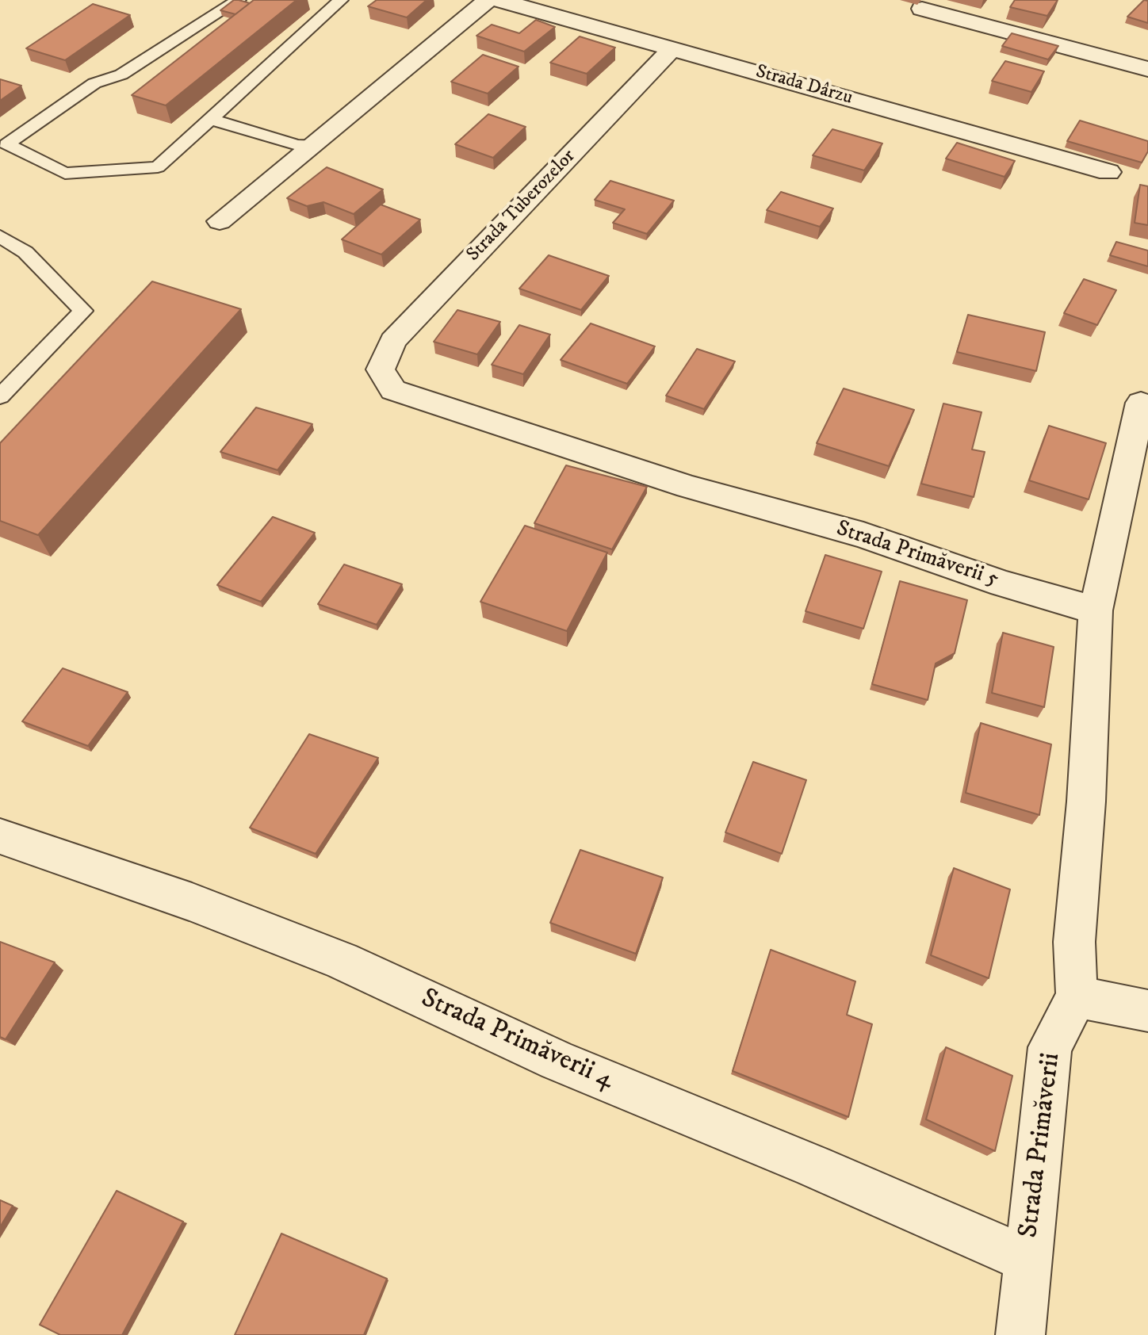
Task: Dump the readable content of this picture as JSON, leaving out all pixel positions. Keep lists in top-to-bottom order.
{
  "streets": {
    "street": [
      "Strada Dârzu",
      "Strada Tuberozelor",
      "Strada Primăverii 5",
      "Strada Primăverii 4",
      "Strada Primăverii"
    ]
  },
  "crossings": [
    ["Strada Dârzu", "Strada Tuberozelor"],
    ["Strada Tuberozelor", "Strada Primăverii 5"],
    ["Strada Primăverii 4", "Strada Primăverii"]
  ]
}
